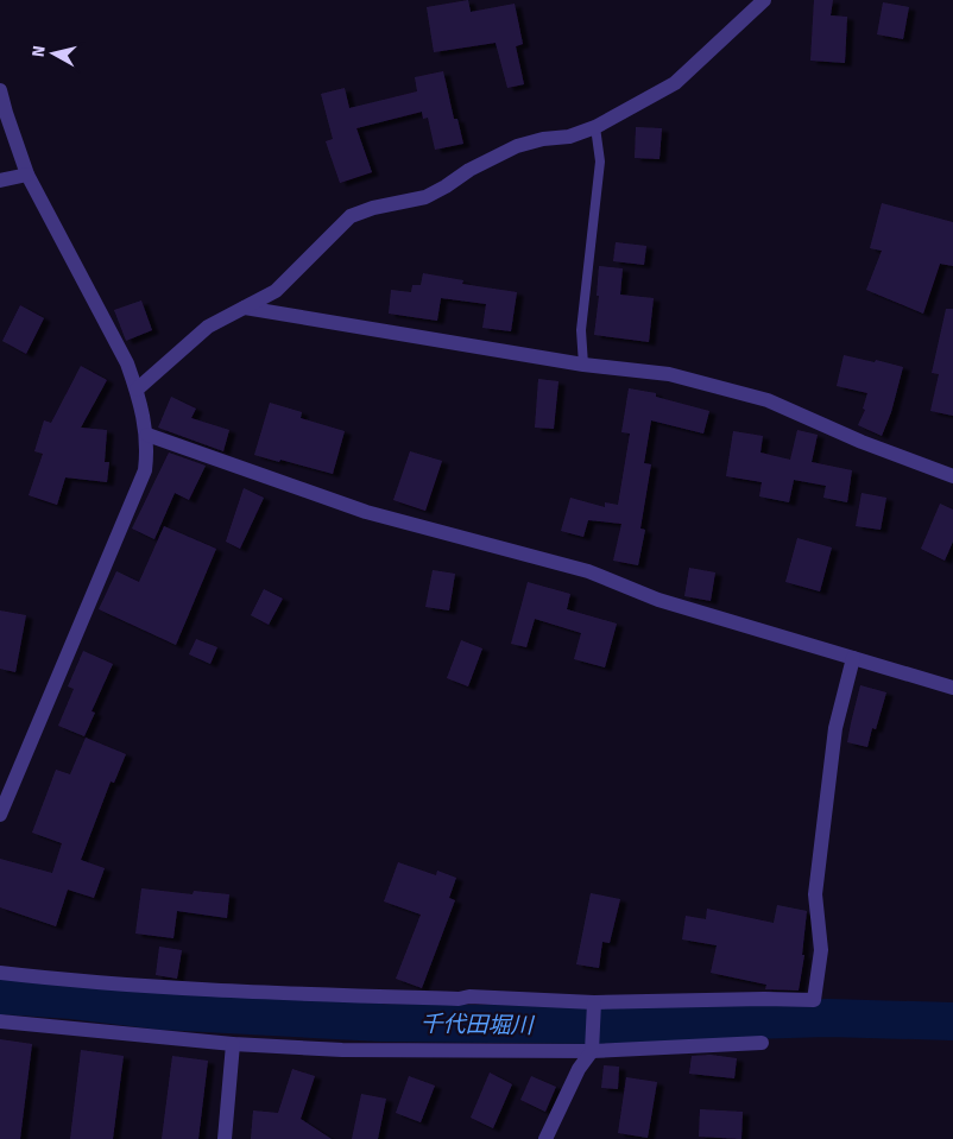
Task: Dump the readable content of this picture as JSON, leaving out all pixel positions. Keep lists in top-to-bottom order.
{
  "water": ["千代田堀川"],
  "north": "left"
}
